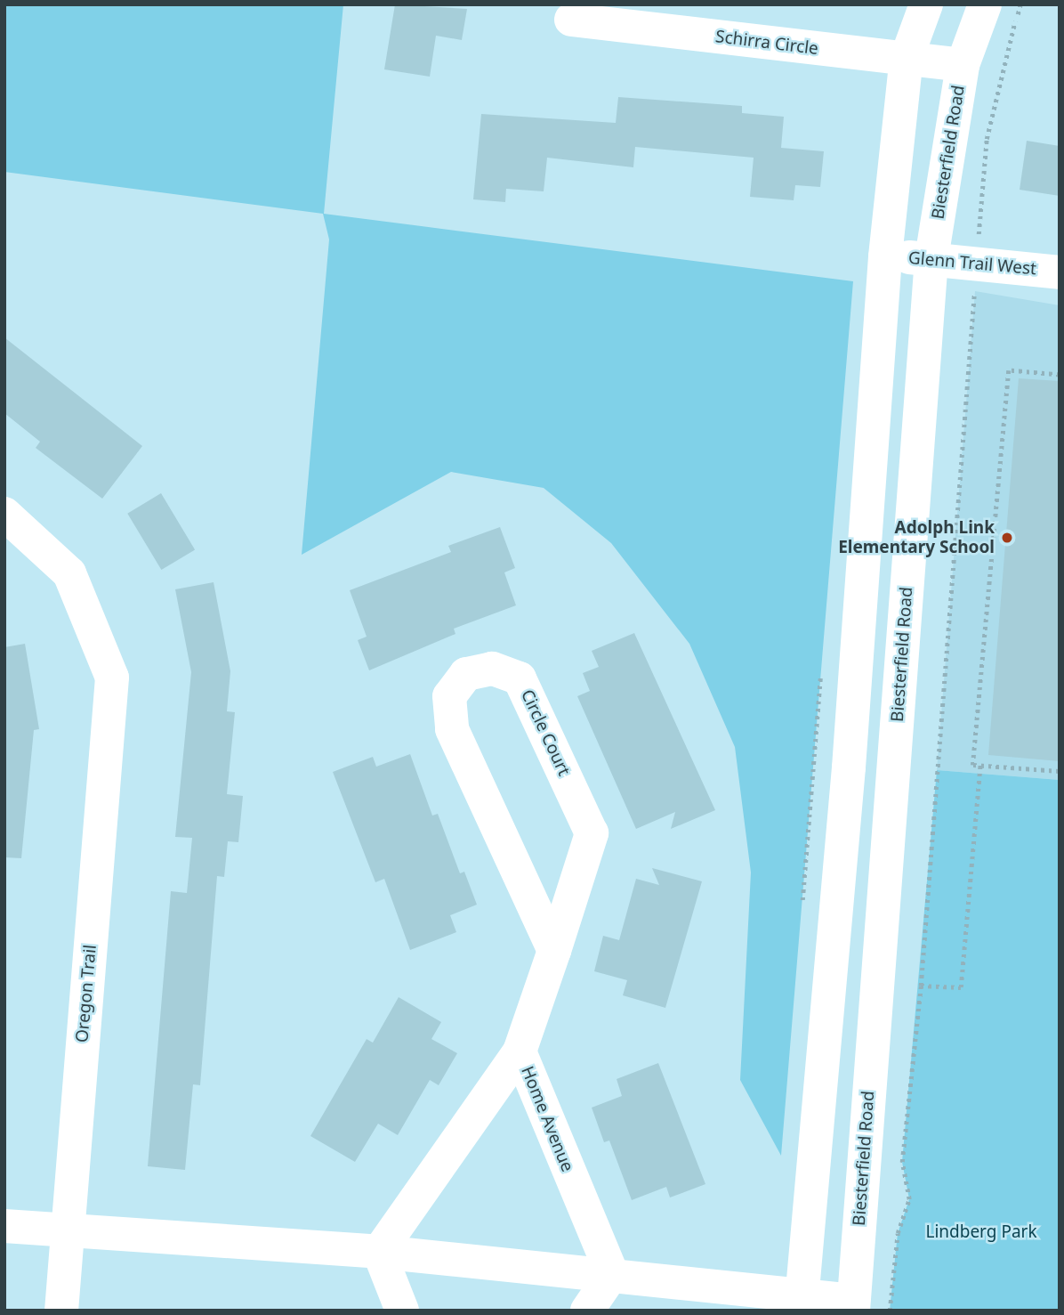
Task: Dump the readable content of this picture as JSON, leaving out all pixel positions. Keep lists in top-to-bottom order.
{
  "streets": {
    "street": [
      "Schirra Circle",
      "Biesterfield Road",
      "Glenn Trail West",
      "Circle Court",
      "Oregon Trail",
      "Home Avenue"
    ]
  },
  "crossings": [
    ["Schirra Circle", "Biesterfield Road"],
    ["Biesterfield Road", "Glenn Trail West"],
    ["Circle Court", "Home Avenue"]
  ],
  "parks": ["Lindberg Park"],
  "places": ["Adolph Link Elementary School"]
}
